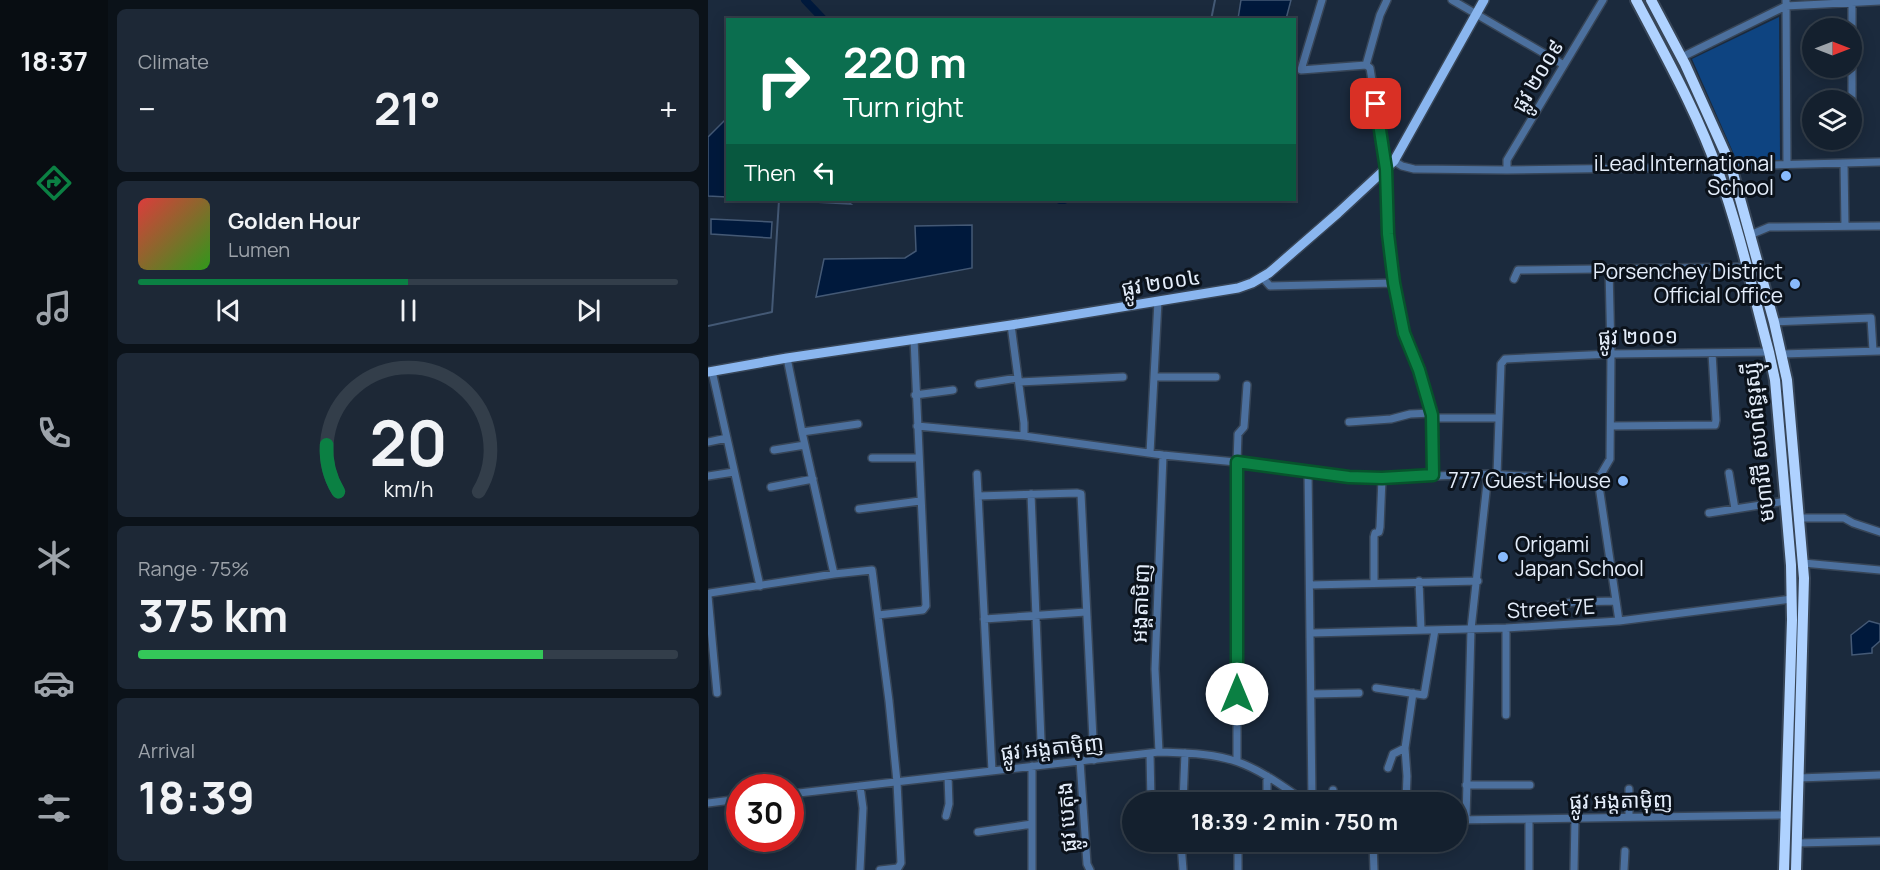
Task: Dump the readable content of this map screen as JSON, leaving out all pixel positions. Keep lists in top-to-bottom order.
{
  "streets": {
    "highway": ["មហាវិថី សហព័ន្ធរុស្ស៊ី"],
    "main road": ["ផ្លូវ ២០០៤"],
    "street": [
      "ផ្លូវ ២០០៩",
      "ផ្លូវ ២០០១",
      "អង្គតាមិញ",
      "Street 7E",
      "ផ្លូវ អង្តតាម៉ិញ",
      "ផ្លូវ បេតុង"
    ]
  },
  "crossings": [
    ["ផ្លូវ ២០០១", "មហាវិថី សហព័ន្ធរុស្ស៊ី"],
    ["មហាវិថី សហព័ន្ធរុស្ស៊ី", "Street 7E"],
    ["មហាវិថី សហព័ន្ធរុស្ស៊ី", "ផ្លូវ អង្តតាម៉ិញ"],
    ["អង្គតាមិញ", "ផ្លូវ អង្តតាម៉ិញ"],
    ["ផ្លូវ អង្តតាម៉ិញ", "ផ្លូវ បេតុង"]
  ],
  "places": [
    "iLead International School",
    "Porsenchey District Official Office",
    "777 Guest House",
    "Origami Japan School"
  ],
  "north": "right",
  "page": {
    "tabs": "18:37",
    "tile": [
      "Climate",
      ["Range · 75%", "375 km"],
      ["Arrival", "18:39"]
    ],
    "turn": ["220 m", "Turn right"],
    "heat": ["−", "21°", "+"],
    "then": "Then",
    "song": ["Golden Hour", "Lumen"],
    "limit": "30",
    "trip": "18:39 · 2 min · 750 m",
    "gauge": ["20", "km/h"]
  }
}
